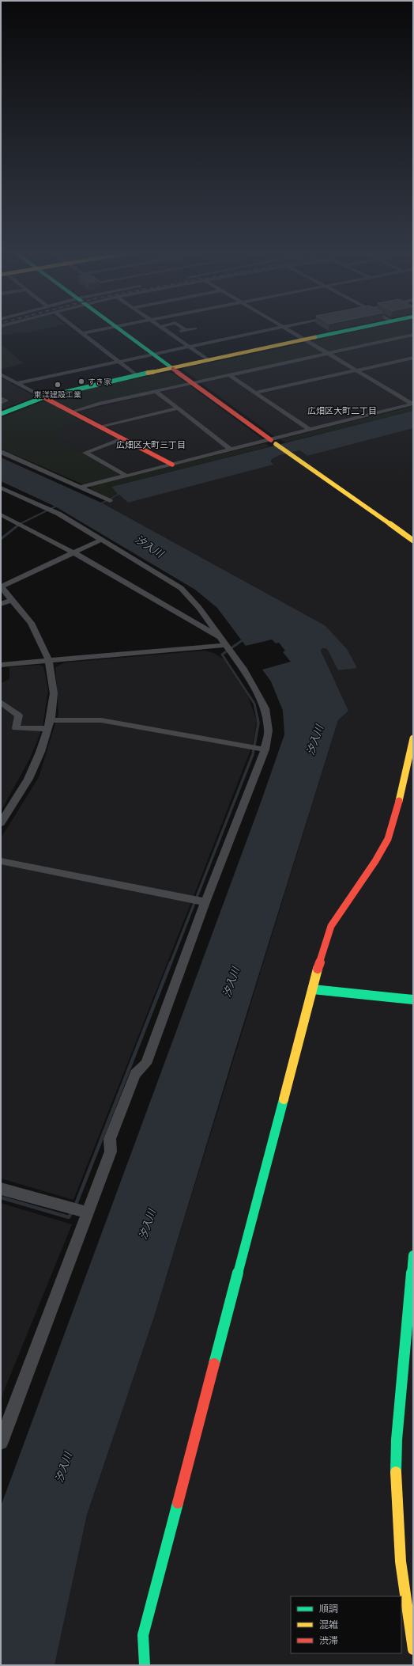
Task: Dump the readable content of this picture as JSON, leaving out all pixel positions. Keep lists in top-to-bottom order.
{
  "districts": ["広畑区大町二丁目", "広畑区大町三丁目"],
  "water": ["汐入川"],
  "places": ["すき家", "東洋建設工業"],
  "legend": ["順調", "混雑", "渋滞"]
}
